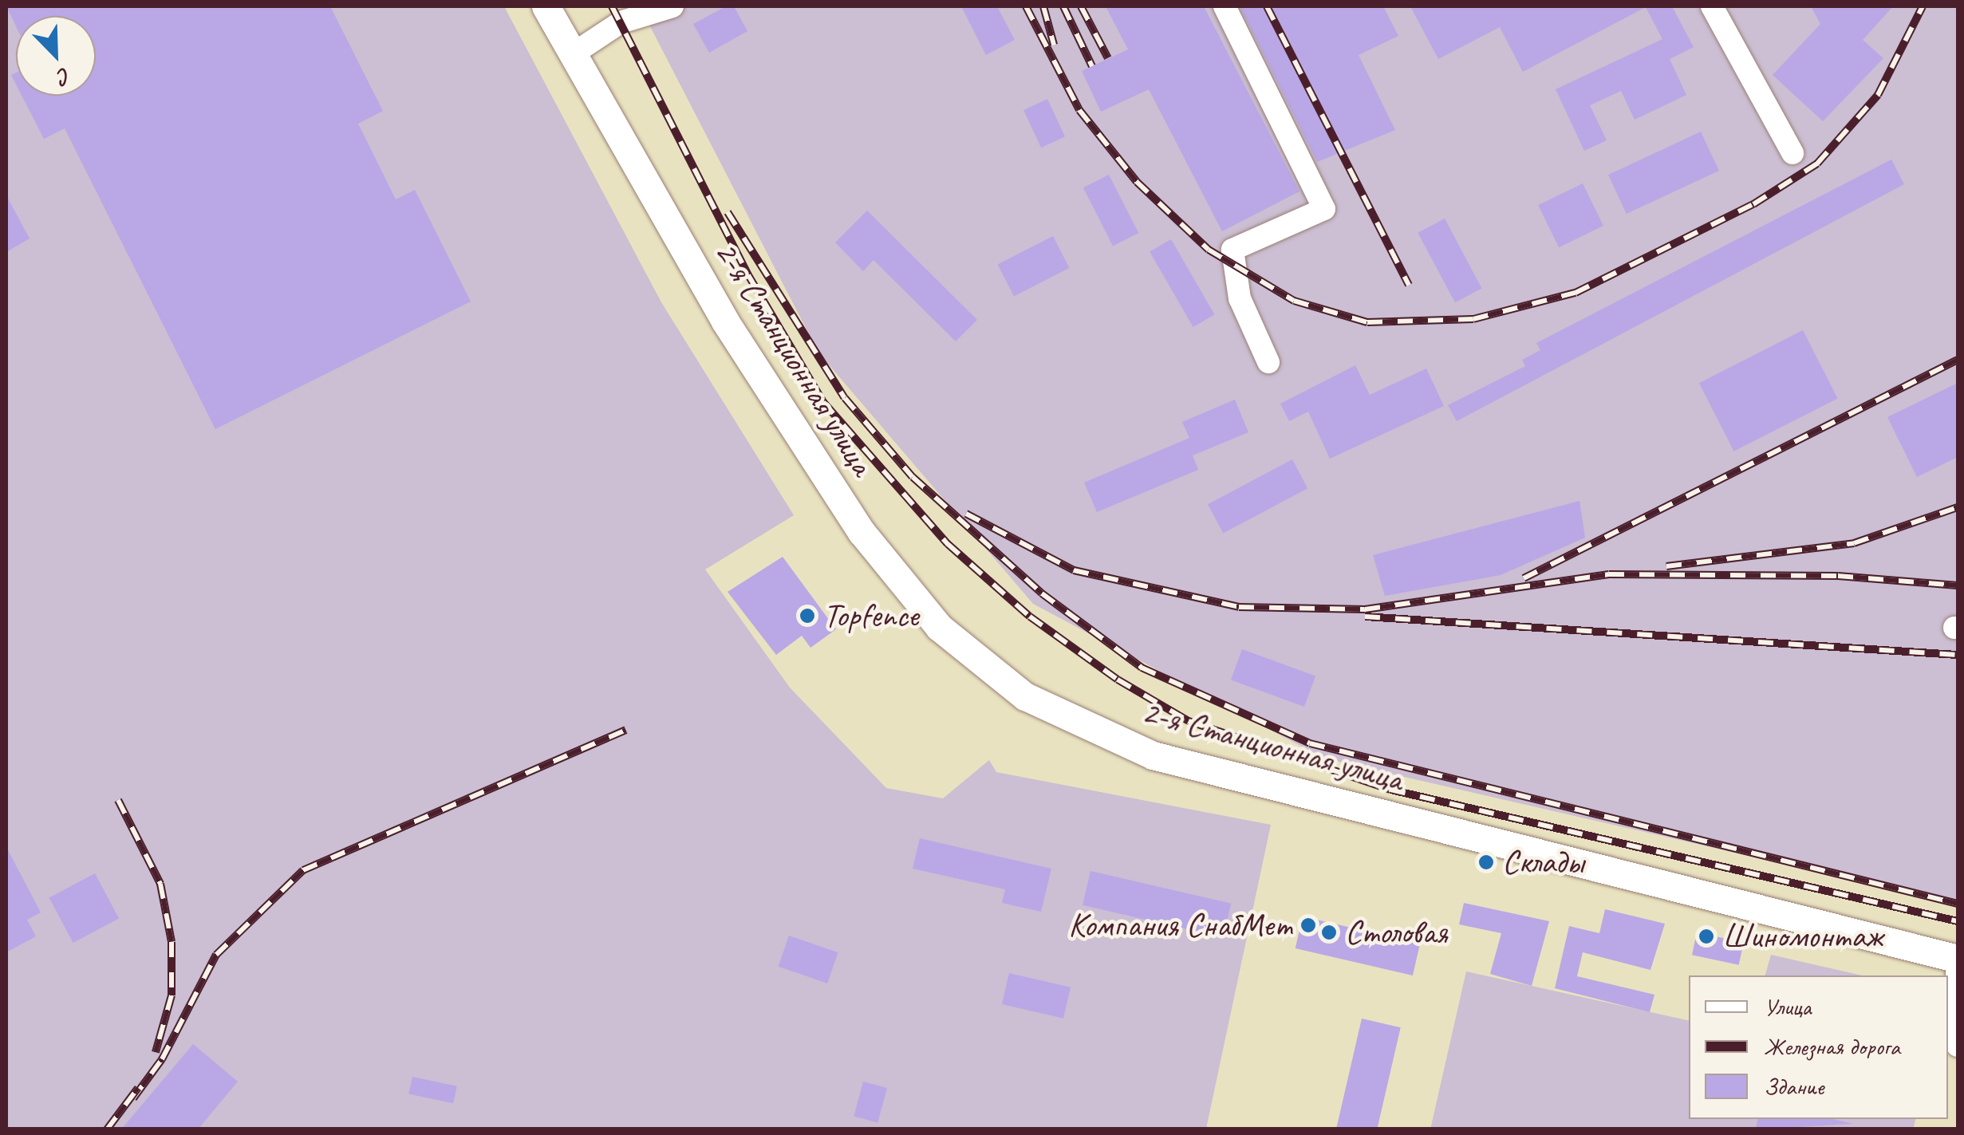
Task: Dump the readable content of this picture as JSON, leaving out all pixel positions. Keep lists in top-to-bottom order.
{
  "streets": {
    "main road": ["2-я Станционная улица"]
  },
  "places": [
    "Topfence",
    "Склады",
    "Компания СнабМет",
    "Столовая",
    "Шиномонтаж"
  ],
  "legend": ["Улица", "Железная дорога", "Здание"],
  "north": "bottom right"
}
